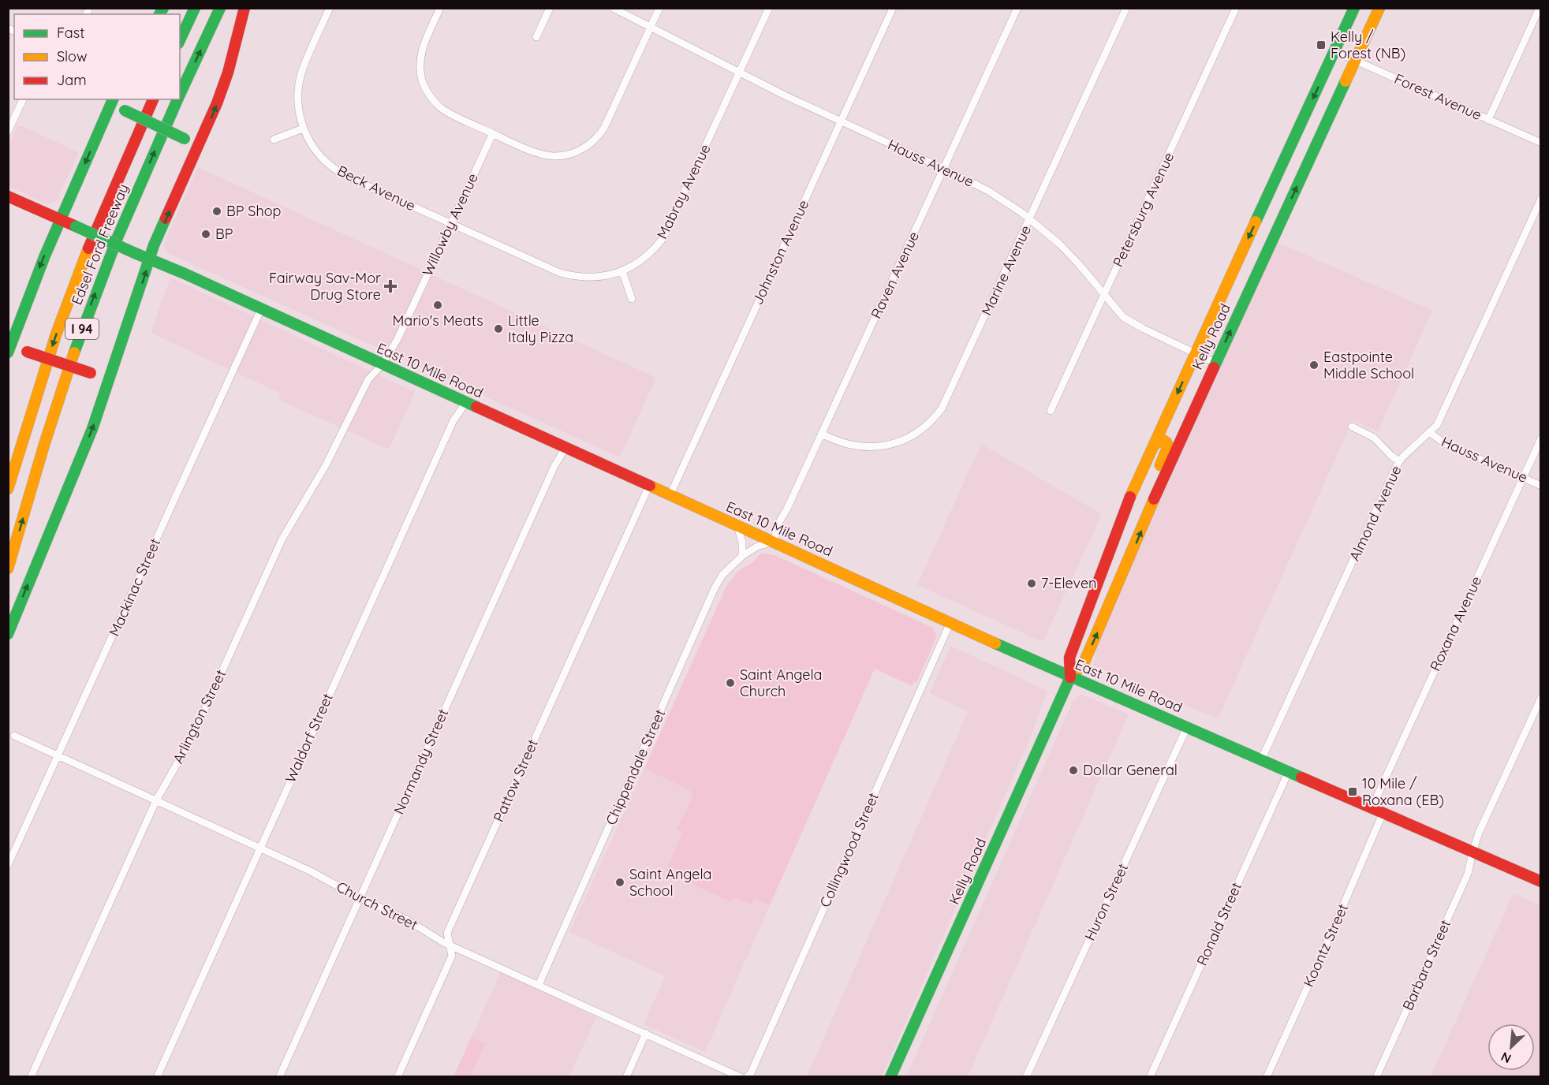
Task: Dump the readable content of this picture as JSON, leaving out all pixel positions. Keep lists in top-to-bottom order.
{
  "streets": {
    "main road": [
      "Edsel Ford Freeway",
      "I 94",
      "Kelly Road",
      "East 10 Mile Road"
    ],
    "street": [
      "Forest Avenue",
      "Hauss Avenue",
      "Beck Avenue",
      "Mabray Avenue",
      "Petersburg Avenue",
      "Willowby Avenue",
      "Johnston Avenue",
      "Marine Avenue",
      "Raven Avenue",
      "Almond Avenue",
      "Mackinac Street",
      "Roxana Avenue",
      "Arlington Street",
      "Waldorf Street",
      "Normandy Street",
      "Chippendale Street",
      "Pattow Street",
      "Collingwood Street",
      "Huron Street",
      "Church Street",
      "Ronald Street",
      "Koontz Street",
      "Barbara Street"
    ]
  },
  "crossings": [
    ["Forest Avenue", "Kelly Road"],
    ["Hauss Avenue", "Mabray Avenue"],
    ["Hauss Avenue", "Petersburg Avenue"],
    ["Hauss Avenue", "Johnston Avenue"],
    ["Hauss Avenue", "Marine Avenue"],
    ["Hauss Avenue", "Raven Avenue"],
    ["Hauss Avenue", "Kelly Road"],
    ["Hauss Avenue", "Almond Avenue"],
    ["Hauss Avenue", "Roxana Avenue"],
    ["Beck Avenue", "Mabray Avenue"],
    ["Beck Avenue", "Willowby Avenue"],
    ["Mabray Avenue", "Willowby Avenue"],
    ["Willowby Avenue", "East 10 Mile Road"],
    ["Willowby Avenue", "Arlington Street"],
    ["Johnston Avenue", "East 10 Mile Road"],
    ["Marine Avenue", "Raven Avenue"],
    ["Raven Avenue", "East 10 Mile Road"],
    ["Raven Avenue", "Chippendale Street"],
    ["Kelly Road", "East 10 Mile Road"],
    ["East 10 Mile Road", "Almond Avenue"],
    ["East 10 Mile Road", "Mackinac Street"],
    ["East 10 Mile Road", "Roxana Avenue"],
    ["East 10 Mile Road", "Arlington Street"],
    ["East 10 Mile Road", "Waldorf Street"],
    ["East 10 Mile Road", "Normandy Street"],
    ["East 10 Mile Road", "Chippendale Street"],
    ["East 10 Mile Road", "Pattow Street"],
    ["East 10 Mile Road", "Collingwood Street"],
    ["East 10 Mile Road", "Huron Street"],
    ["East 10 Mile Road", "Ronald Street"],
    ["East 10 Mile Road", "Koontz Street"],
    ["East 10 Mile Road", "Barbara Street"],
    ["Mackinac Street", "Church Street"],
    ["Arlington Street", "Church Street"],
    ["Waldorf Street", "Church Street"],
    ["Normandy Street", "Church Street"],
    ["Chippendale Street", "Church Street"],
    ["Pattow Street", "Church Street"]
  ],
  "places": {
    "transit": ["Kelly / Forest (NB)", "10 Mile / Roxana (EB)"],
    "other": [
      "BP Shop",
      "BP",
      "Mario's Meats",
      "Little Italy Pizza",
      "Eastpointe Middle School",
      "7-Eleven",
      "Saint Angela Church",
      "Dollar General",
      "Saint Angela School"
    ],
    "health": ["Fairway Sav-Mor Drug Store"]
  },
  "legend": ["Fast", "Slow", "Jam"],
  "north": "bottom left"
}
